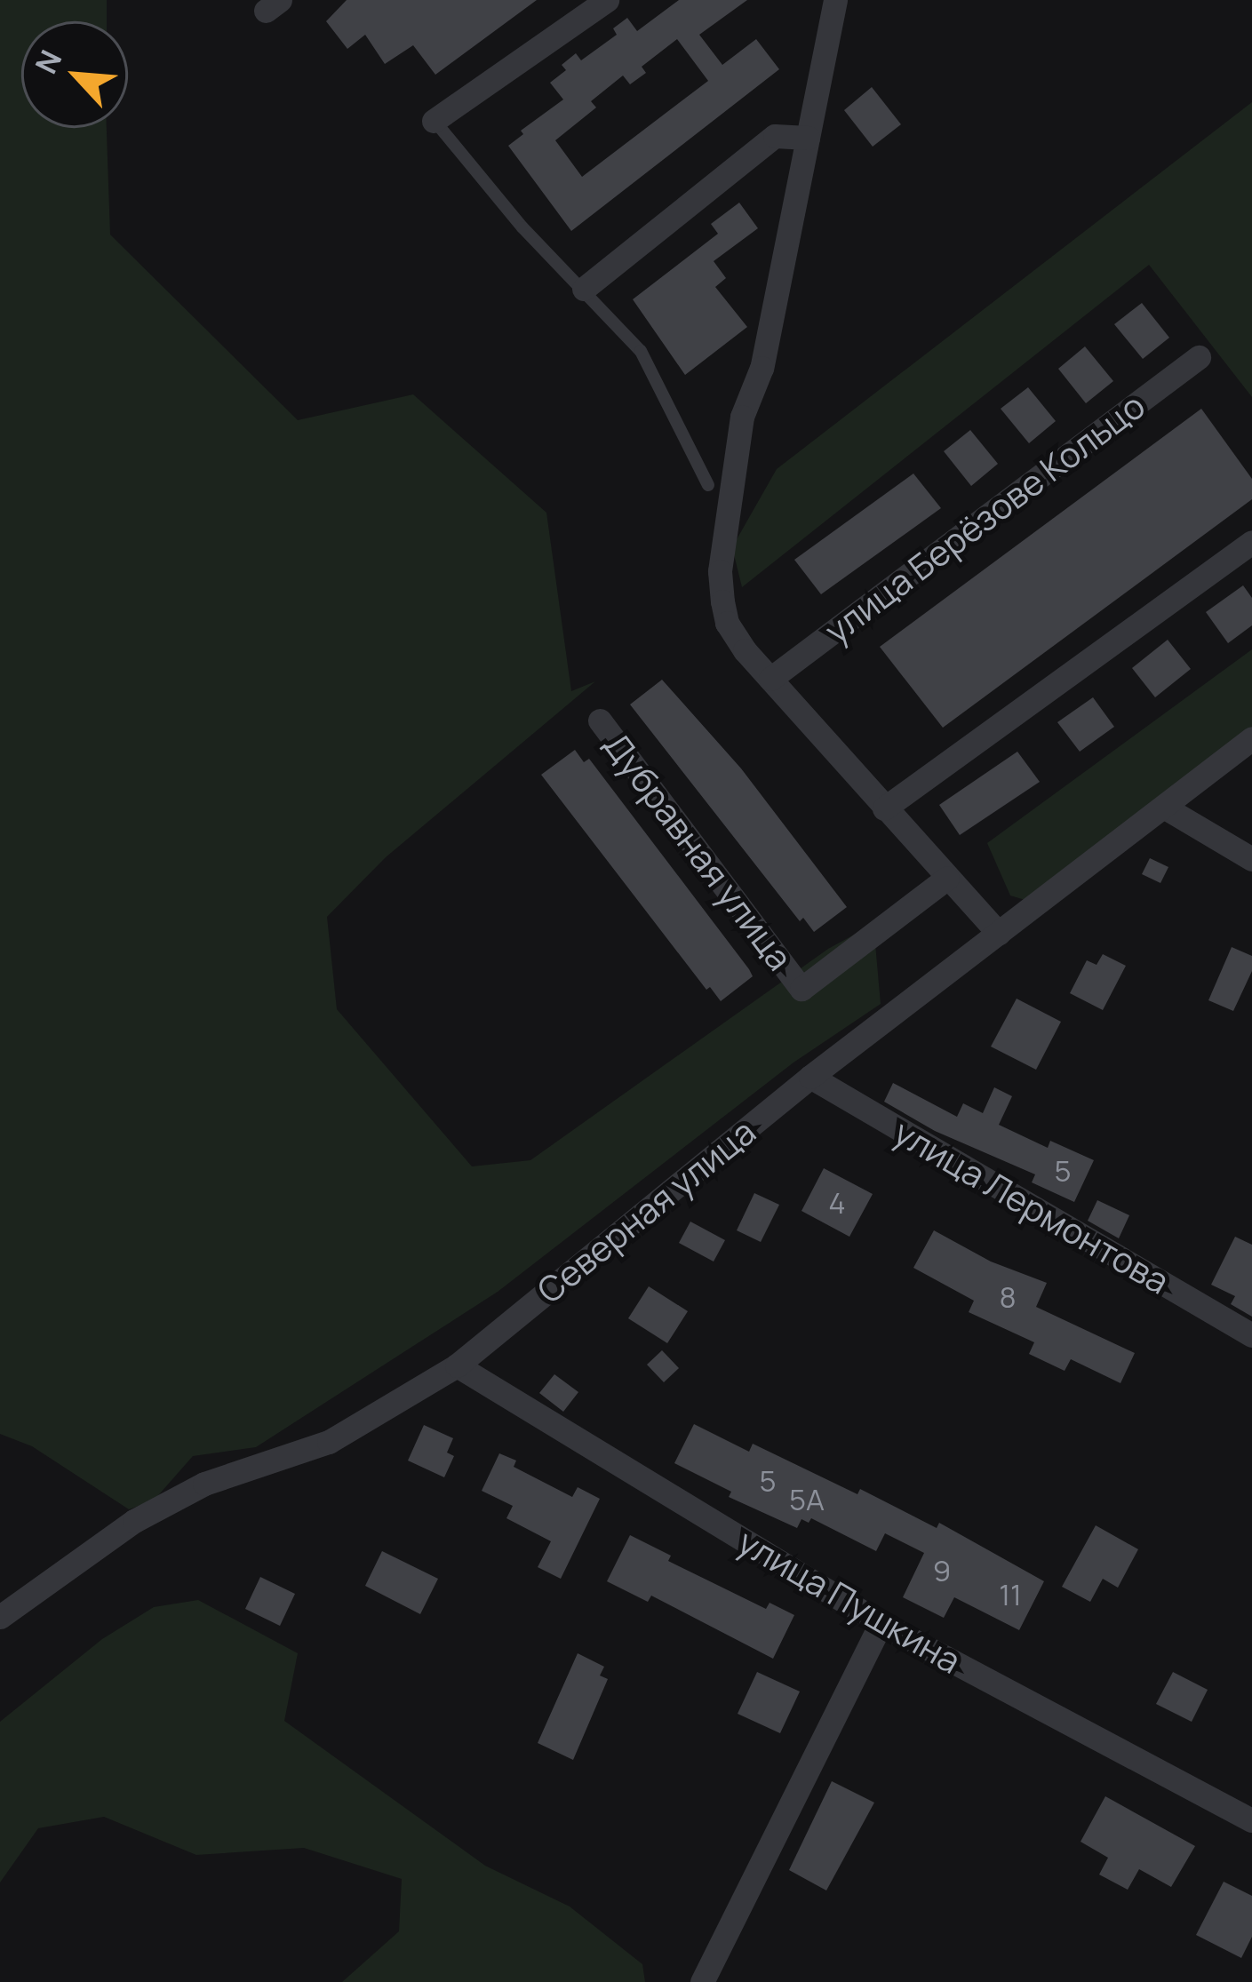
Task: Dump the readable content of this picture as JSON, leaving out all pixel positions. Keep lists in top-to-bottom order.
{
  "streets": {
    "street": [
      "улица Берёзове Кольцо",
      "Дубравная улица",
      "улица Лермонтова",
      "Северная улица",
      "улица Пушкина"
    ]
  },
  "crossings": [
    ["улица Лермонтова", "Северная улица"],
    ["Северная улица", "улица Пушкина"]
  ],
  "house_numbers": [
    "5",
    "4",
    "8",
    "5",
    "5А",
    "9",
    "11"
  ],
  "north": "top left"
}
